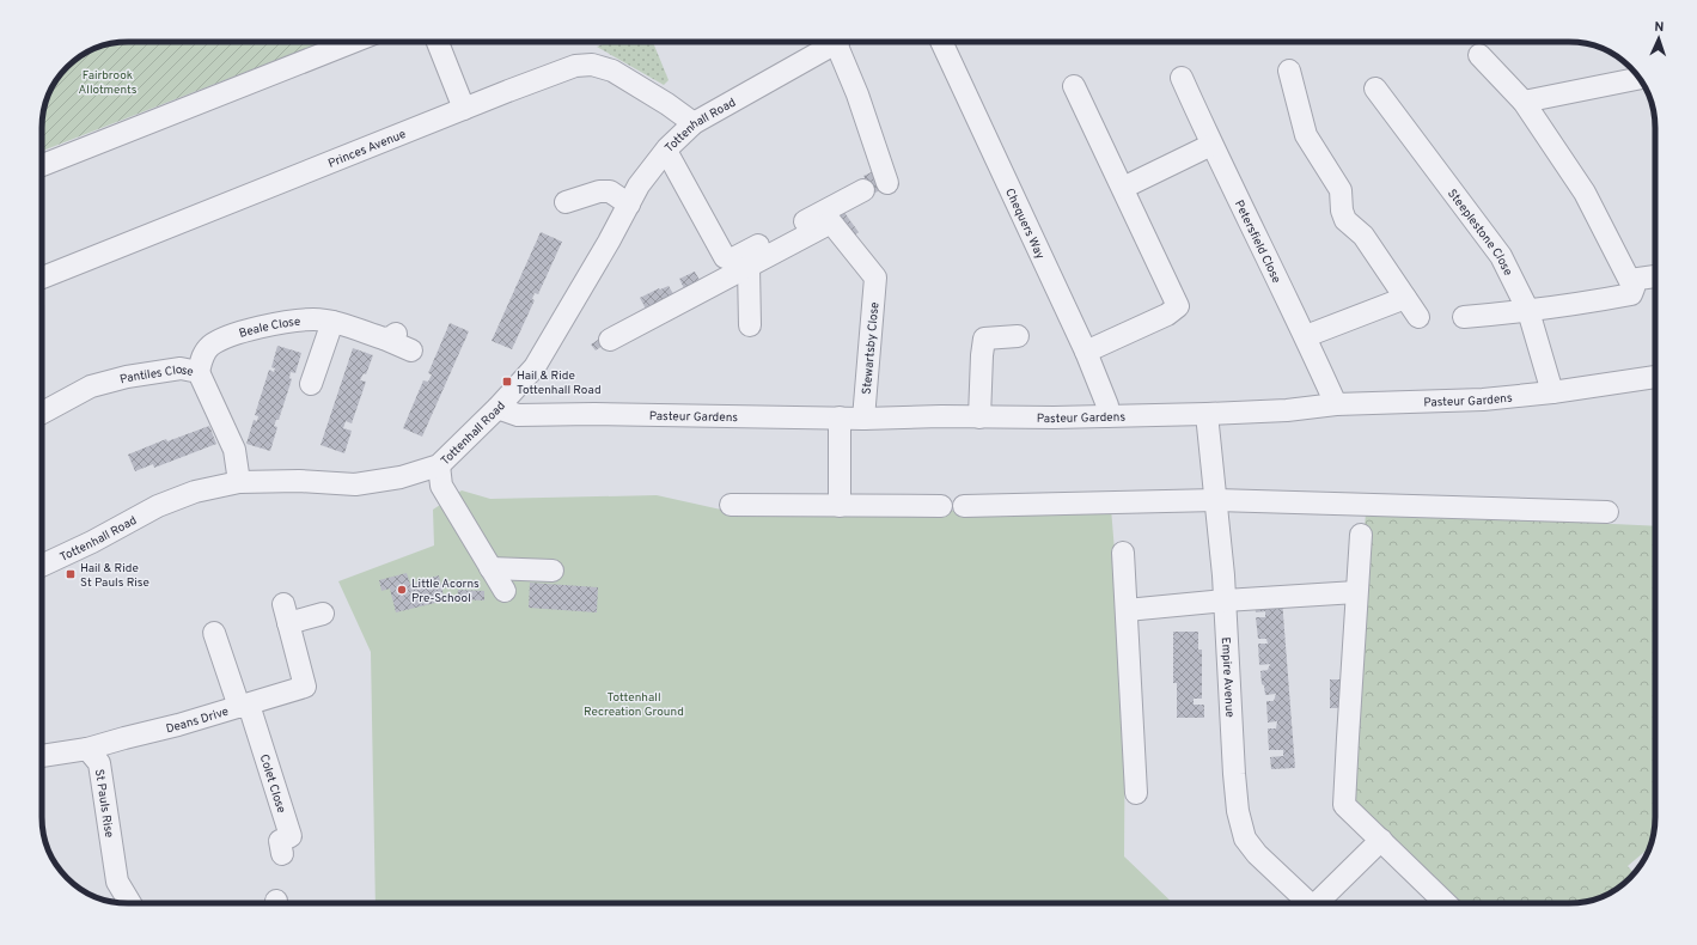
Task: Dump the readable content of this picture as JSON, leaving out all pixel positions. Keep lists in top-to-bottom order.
{
  "streets": {
    "street": [
      "Tottenhall Road",
      "Princes Avenue",
      "Chequers Way",
      "Steeplestone Close",
      "Petersfield Close",
      "Beale Close",
      "Stewartsby Close",
      "Pantiles Close",
      "Pasteur Gardens",
      "Empire Avenue",
      "Deans Drive",
      "Colet Close",
      "St Pauls Rise"
    ]
  },
  "crossings": [
    ["Tottenhall Road", "Princes Avenue"],
    ["Tottenhall Road", "Pantiles Close"],
    ["Tottenhall Road", "Pasteur Gardens"],
    ["Chequers Way", "Pasteur Gardens"],
    ["Steeplestone Close", "Pasteur Gardens"],
    ["Petersfield Close", "Pasteur Gardens"],
    ["Beale Close", "Pantiles Close"],
    ["Stewartsby Close", "Pasteur Gardens"],
    ["Pasteur Gardens", "Empire Avenue"],
    ["Deans Drive", "Colet Close"],
    ["Deans Drive", "St Pauls Rise"]
  ],
  "parks": ["Fairbrook Allotments", "Tottenhall Recreation Ground"],
  "places": {
    "transit": ["Hail & Ride Tottenhall Road", "Hail & Ride St Pauls Rise"],
    "other": ["Little Acorns Pre-School"]
  },
  "north": "top"
}
